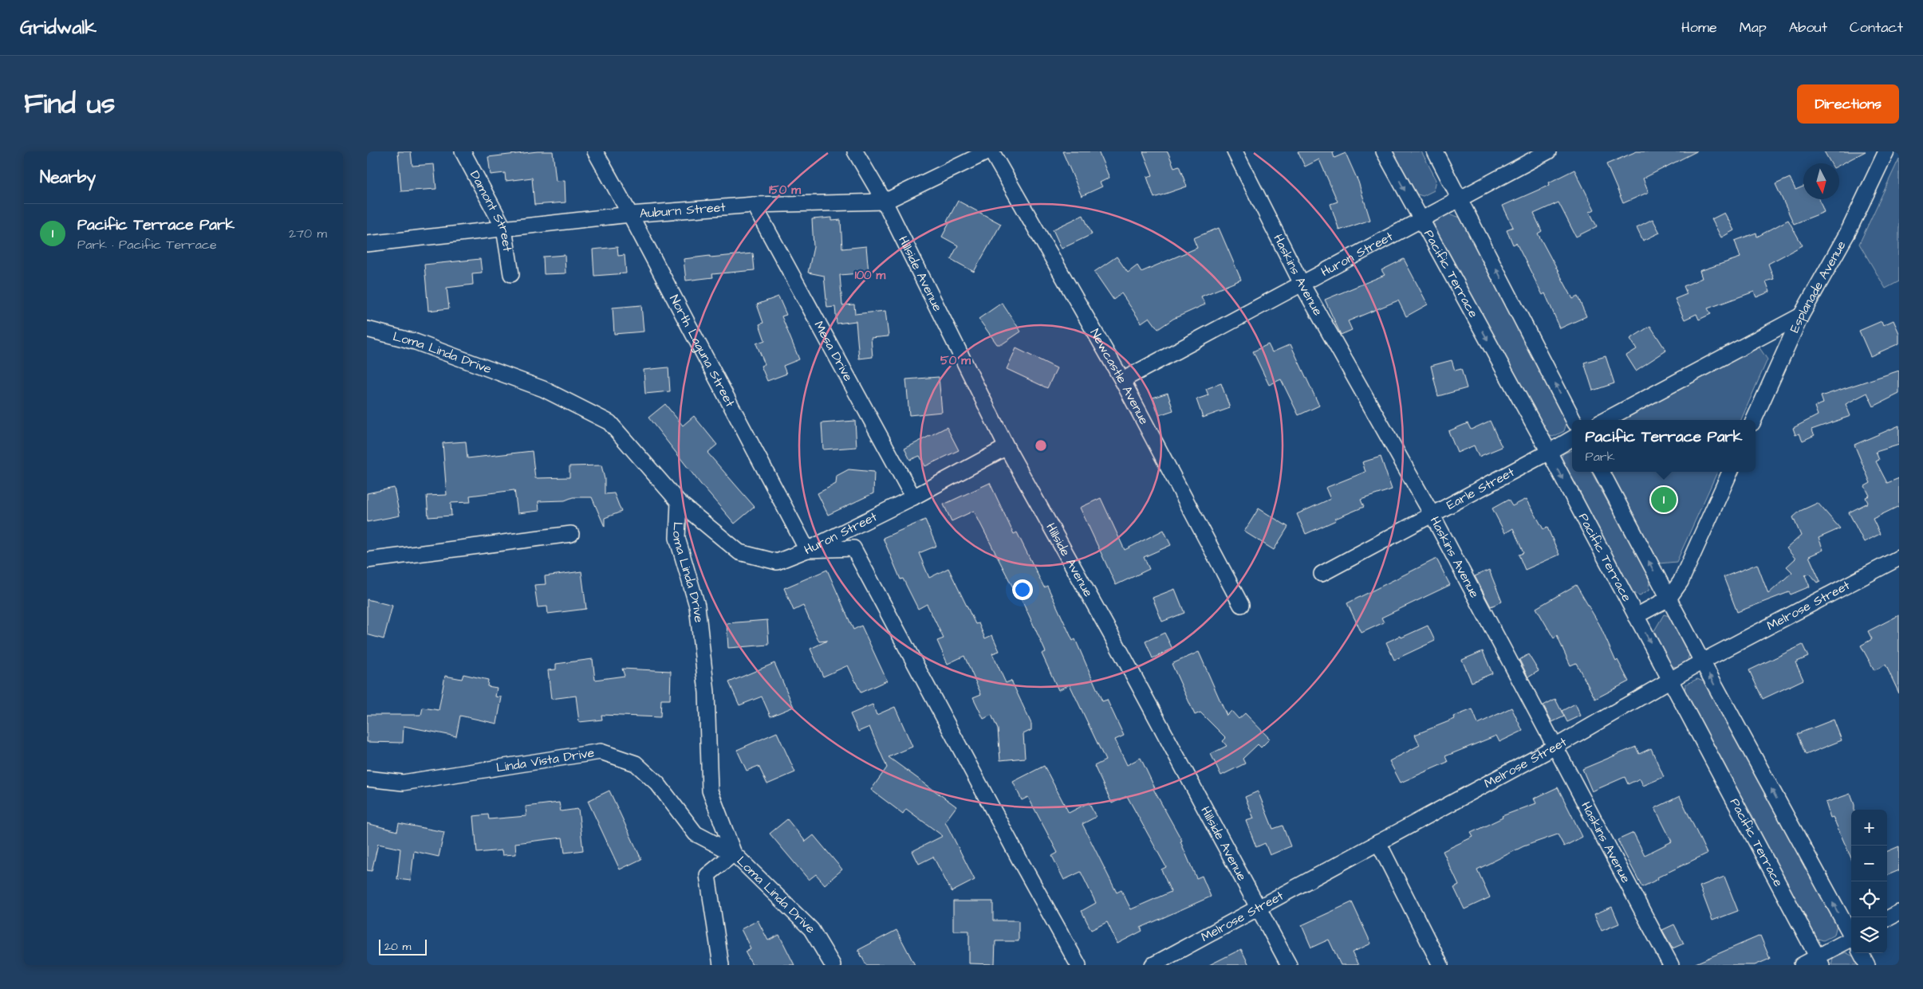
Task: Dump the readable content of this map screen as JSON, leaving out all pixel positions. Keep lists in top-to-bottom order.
{
  "streets": {
    "street": [
      "Auburn Street",
      "Damont Street",
      "Huron Street",
      "Hillside Avenue",
      "Pacific Terrace",
      "Haskins Avenue",
      "Esplanade Avenue",
      "North Laguna Street",
      "Mesa Drive",
      "Loma Linda Drive",
      "Newcastle Avenue",
      "Earle Street",
      "Melrose Street",
      "Linda Vista Drive"
    ]
  },
  "crossings": [
    ["Auburn Street", "Damont Street"],
    ["Auburn Street", "Hillside Avenue"],
    ["Auburn Street", "North Laguna Street"],
    ["Auburn Street", "Mesa Drive"],
    ["Huron Street", "Hillside Avenue"],
    ["Huron Street", "Pacific Terrace"],
    ["Huron Street", "Haskins Avenue"],
    ["Huron Street", "North Laguna Street"],
    ["Huron Street", "Mesa Drive"],
    ["Huron Street", "Loma Linda Drive"],
    ["Huron Street", "Newcastle Avenue"],
    ["Hillside Avenue", "Melrose Street"],
    ["Pacific Terrace", "Earle Street"],
    ["Pacific Terrace", "Melrose Street"],
    ["Haskins Avenue", "Earle Street"],
    ["Haskins Avenue", "Melrose Street"],
    ["Loma Linda Drive", "Linda Vista Drive"]
  ],
  "scale_bar": "20 m",
  "north": "bottom",
  "page": {
    "header": "Gridwalk",
    "nav": [
      "Home",
      "Map",
      "About",
      "Contact"
    ],
    "title": "Find us",
    "buttons": "Directions",
    "heading": "Nearby",
    "list": [
      {
        "mark": "1",
        "name": "Pacific Terrace Park",
        "note": "Park · Pacific Terrace",
        "value": "270 m"
      }
    ],
    "popup": ["Pacific Terrace Park", "Park"],
    "pins": "1",
    "map_buttons": ["+", "−"],
    "scale": "20 m"
  },
  "rings": ["150 m", "100 m", "50 m"]
}
